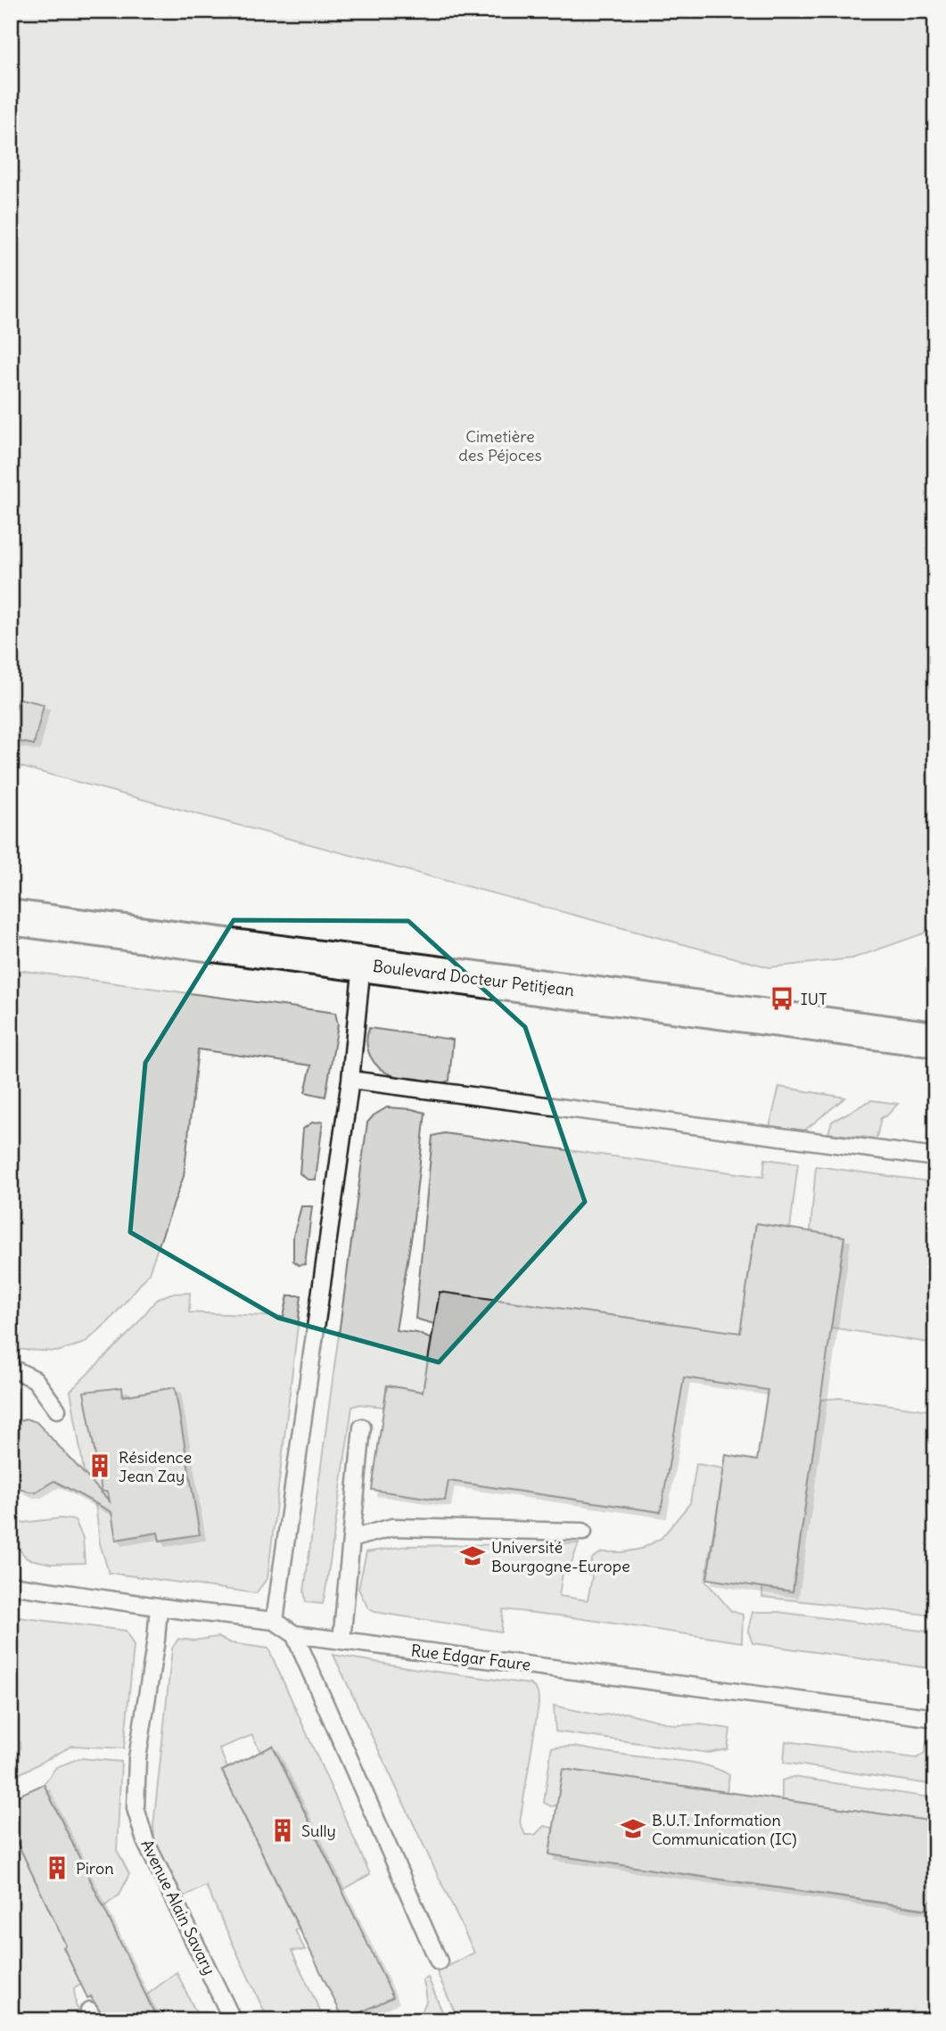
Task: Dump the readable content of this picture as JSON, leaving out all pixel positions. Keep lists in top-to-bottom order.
{
  "streets": {
    "main road": ["Boulevard Docteur Petitjean"],
    "lane": ["Rue Edgar Faure", "Avenue Alain Savary"]
  },
  "crossings": [
    ["Rue Edgar Faure", "Avenue Alain Savary"]
  ],
  "parks": ["Cimetière des Péjoces"],
  "places": {
    "bus stop": ["IUT"],
    "building": ["Résidence Jean Zay", "Sully", "Piron"],
    "school or university": ["Université Bourgogne-Europe", "B.U.T. Information Communication (IC)"]
  }
}
